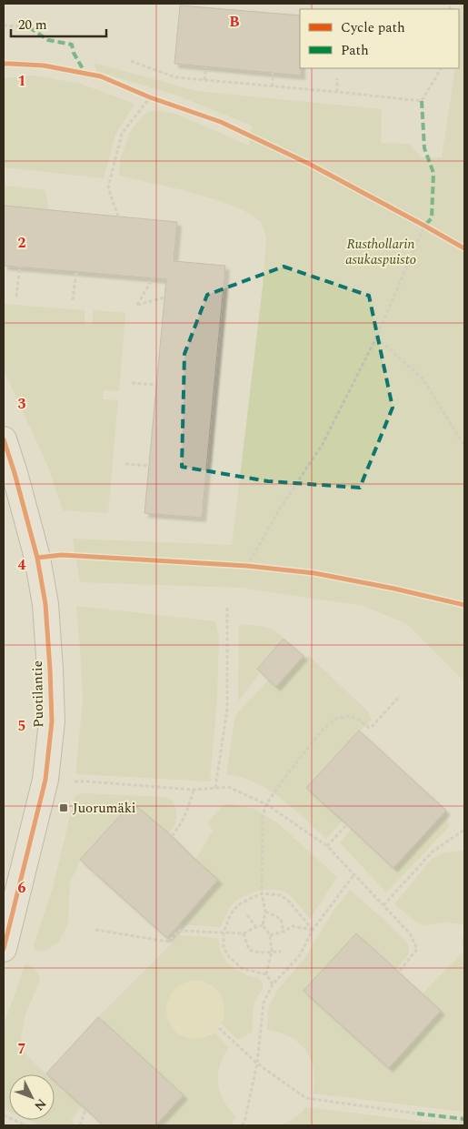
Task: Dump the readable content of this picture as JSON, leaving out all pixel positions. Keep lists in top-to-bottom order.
{
  "streets": {
    "street": ["Puotilantie"]
  },
  "parks": ["Rusthollarin asukaspuisto"],
  "places": {
    "transit": ["Juorumäki"]
  },
  "legend": ["Cycle path", "Path"],
  "scale_bar": "20 m",
  "north": "bottom right",
  "grid": {
    "columns": ["B"],
    "rows": [
      "1",
      "2",
      "3",
      "4",
      "5",
      "6",
      "7"
    ]
  }
}
